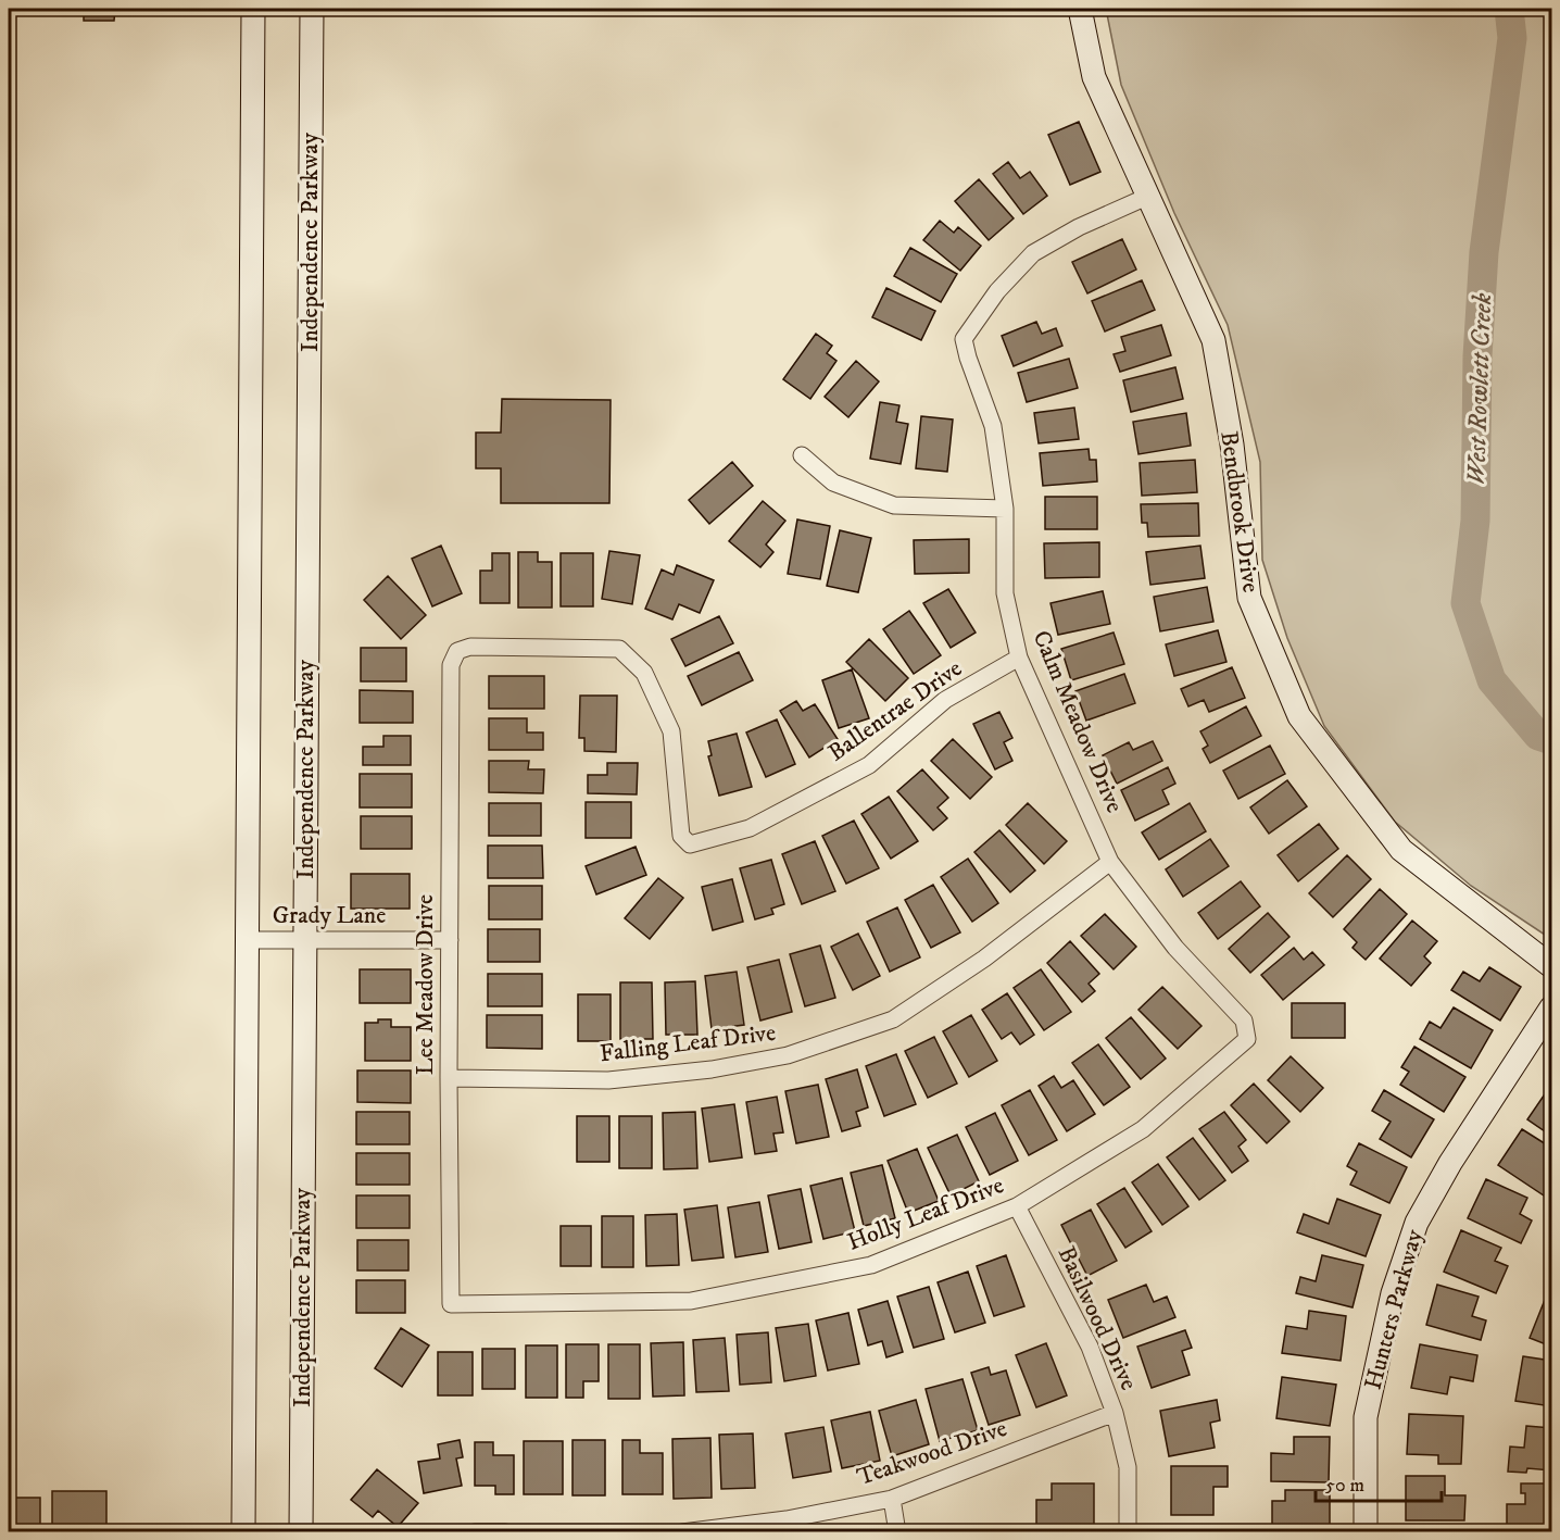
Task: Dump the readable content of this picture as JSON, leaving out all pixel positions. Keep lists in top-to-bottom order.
{
  "streets": {
    "main road": ["Independence Parkway", "Bendbrook Drive", "Hunters Parkway"],
    "street": [
      "Ballentrae Drive",
      "Calm Meadow Drive",
      "Grady Lane",
      "Lee Meadow Drive",
      "Falling Leaf Drive",
      "Holly Leaf Drive",
      "Basilwood Drive",
      "Teakwood Drive"
    ]
  },
  "crossings": [
    ["Independence Parkway", "Grady Lane"],
    ["Bendbrook Drive", "Calm Meadow Drive"],
    ["Ballentrae Drive", "Calm Meadow Drive"],
    ["Ballentrae Drive", "Lee Meadow Drive"],
    ["Calm Meadow Drive", "Falling Leaf Drive"],
    ["Calm Meadow Drive", "Holly Leaf Drive"],
    ["Grady Lane", "Lee Meadow Drive"],
    ["Lee Meadow Drive", "Falling Leaf Drive"],
    ["Lee Meadow Drive", "Holly Leaf Drive"],
    ["Holly Leaf Drive", "Basilwood Drive"],
    ["Basilwood Drive", "Teakwood Drive"]
  ],
  "water": ["West Rowlett Creek"],
  "scale_bar": "50 m"
}
